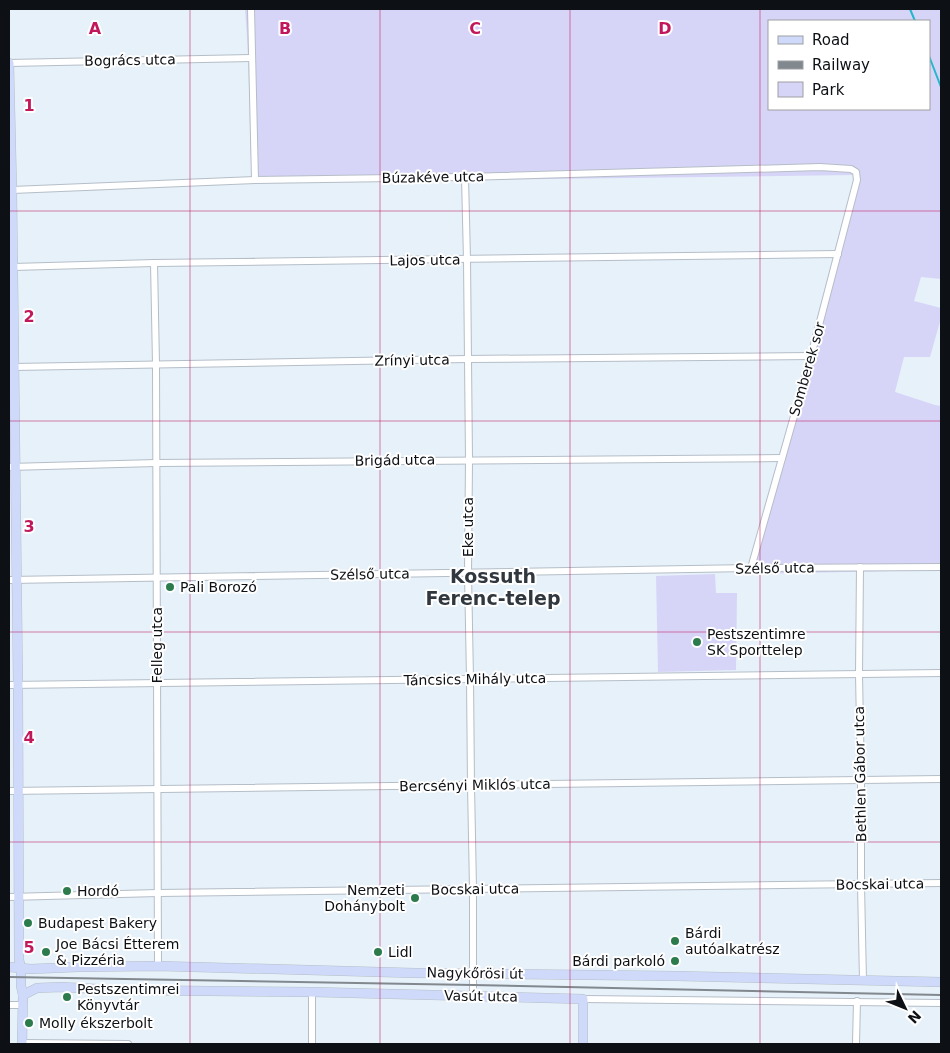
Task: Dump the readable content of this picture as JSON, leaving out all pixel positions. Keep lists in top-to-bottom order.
{
  "streets": {
    "street": [
      "Bogrács utca",
      "Búzakéve utca",
      "Lajos utca",
      "Zrínyi utca",
      "Somberek sor",
      "Brigád utca",
      "Eke utca",
      "Szélső utca",
      "Felleg utca",
      "Táncsics Mihály utca",
      "Bethlen Gábor utca",
      "Bercsényi Miklós utca",
      "Bocskai utca",
      "Nagykőrösi út",
      "Vasút utca"
    ]
  },
  "crossings": [
    ["Búzakéve utca", "Somberek sor"],
    ["Búzakéve utca", "Eke utca"],
    ["Lajos utca", "Somberek sor"],
    ["Lajos utca", "Eke utca"],
    ["Lajos utca", "Felleg utca"],
    ["Zrínyi utca", "Somberek sor"],
    ["Zrínyi utca", "Eke utca"],
    ["Zrínyi utca", "Felleg utca"],
    ["Somberek sor", "Brigád utca"],
    ["Somberek sor", "Szélső utca"],
    ["Brigád utca", "Eke utca"],
    ["Brigád utca", "Felleg utca"],
    ["Eke utca", "Szélső utca"],
    ["Eke utca", "Táncsics Mihály utca"],
    ["Eke utca", "Bercsényi Miklós utca"],
    ["Eke utca", "Bocskai utca"],
    ["Eke utca", "Nagykőrösi út"],
    ["Eke utca", "Vasút utca"],
    ["Szélső utca", "Felleg utca"],
    ["Szélső utca", "Bethlen Gábor utca"],
    ["Felleg utca", "Táncsics Mihály utca"],
    ["Felleg utca", "Bercsényi Miklós utca"],
    ["Felleg utca", "Bocskai utca"],
    ["Felleg utca", "Nagykőrösi út"],
    ["Táncsics Mihály utca", "Bethlen Gábor utca"],
    ["Bethlen Gábor utca", "Bercsényi Miklós utca"],
    ["Bethlen Gábor utca", "Bocskai utca"],
    ["Bethlen Gábor utca", "Nagykőrösi út"]
  ],
  "districts": ["Kossuth Ferenc-telep"],
  "places": [
    "Pali Borozó",
    "Pestszentimre SK Sporttelep",
    "Hordó",
    "Nemzeti Dohánybolt",
    "Budapest Bakery",
    "Bárdi autóalkatrész",
    "Joe Bácsi Étterem & Pizzéria",
    "Lidl",
    "Bárdi parkoló",
    "Pestszentimrei Könyvtár",
    "Molly ékszerbolt"
  ],
  "legend": ["Road", "Railway", "Park"],
  "north": "bottom right",
  "grid": {
    "columns": [
      "A",
      "B",
      "C",
      "D"
    ],
    "rows": [
      "1",
      "2",
      "3",
      "4",
      "5"
    ]
  }
}
